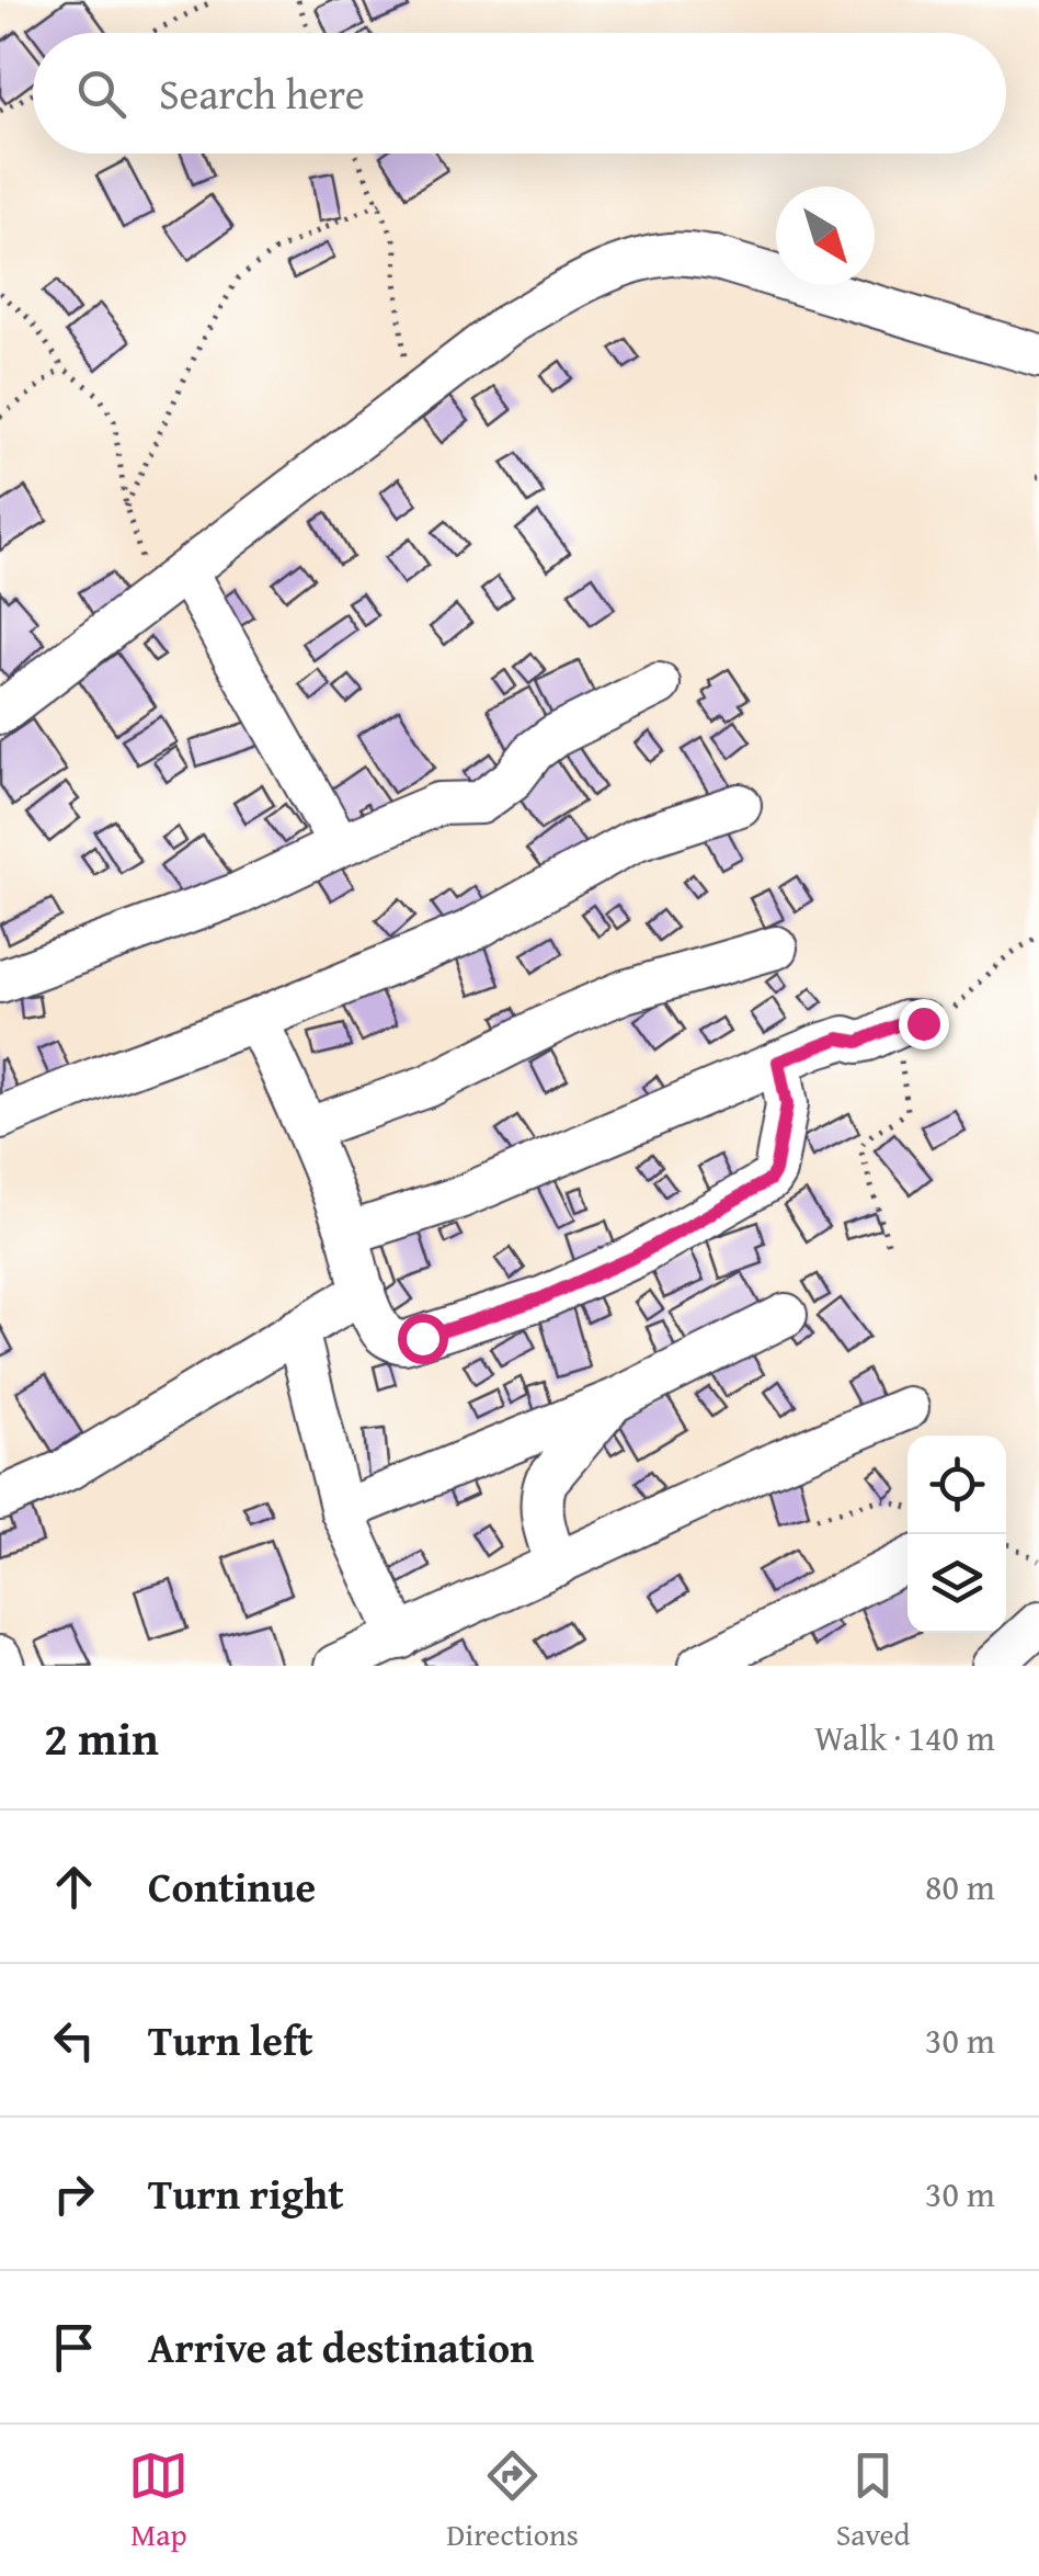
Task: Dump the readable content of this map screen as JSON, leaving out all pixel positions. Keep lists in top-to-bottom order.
{
  "north": "bottom right",
  "page": {
    "search": "Search here",
    "heading": ["2 min", "Walk · 140 m"],
    "list": [
      ["Continue", "80 m"],
      ["Turn left", "30 m"],
      ["Turn right", "30 m"],
      "Arrive at destination"
    ],
    "nav": ["Map", "Directions", "Saved"]
  }
}
